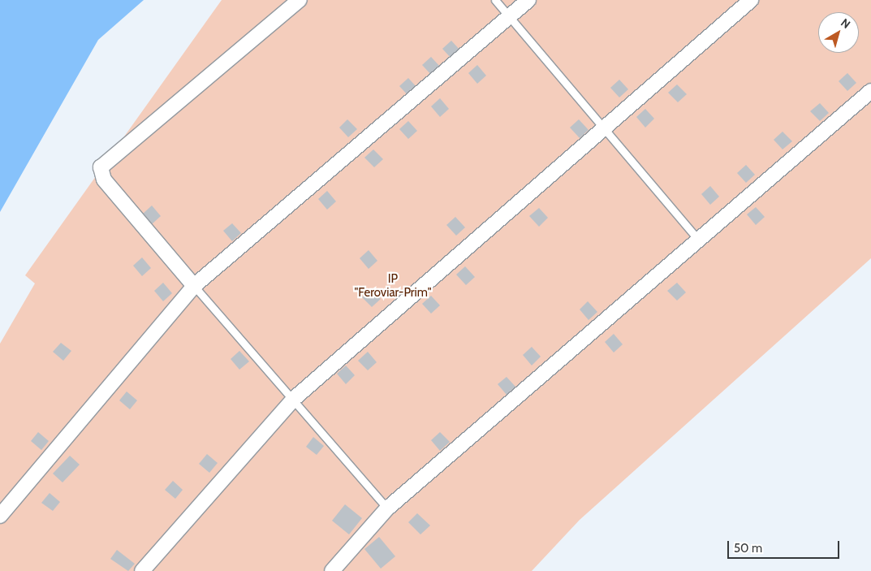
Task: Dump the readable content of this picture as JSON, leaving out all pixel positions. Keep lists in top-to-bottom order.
{
  "parks": ["IP \"Feroviar-Prim\""],
  "scale_bar": "50 m",
  "north": "top right"
}
